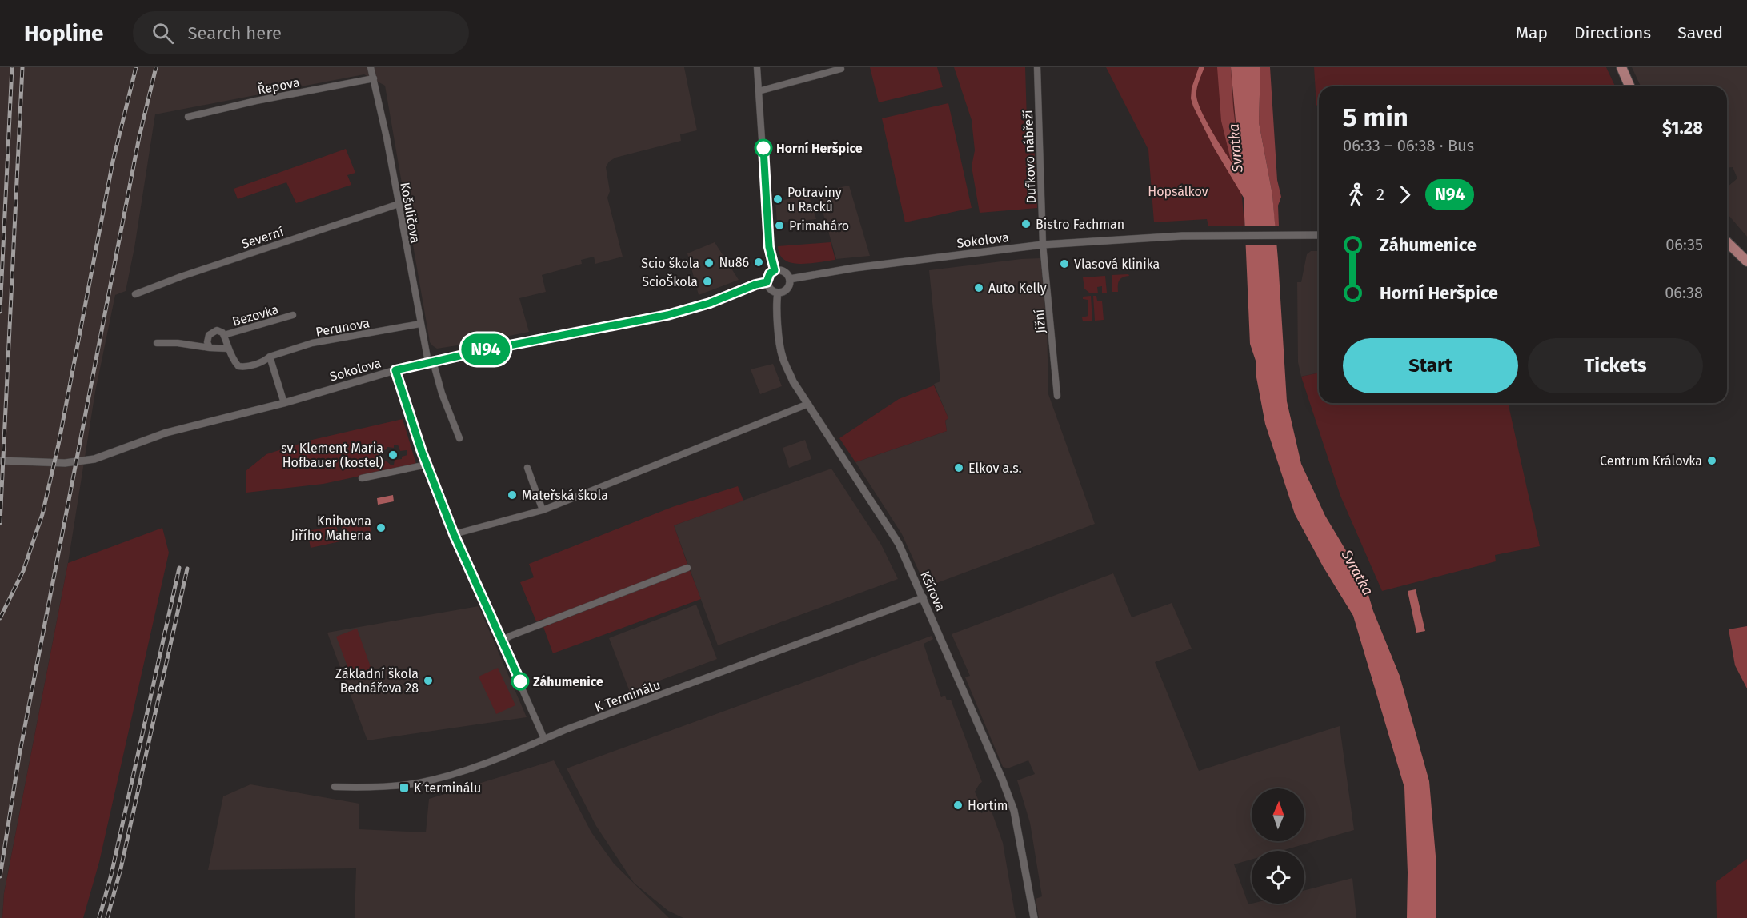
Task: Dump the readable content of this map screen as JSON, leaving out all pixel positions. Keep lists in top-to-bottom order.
{
  "streets": {
    "street": [
      "Řepova",
      "Dufkovo nábřeží",
      "Košuličova",
      "Severní",
      "Sokolova",
      "Bezovka",
      "Jižní",
      "Perunova",
      "Kšírova",
      "K Terminálu"
    ]
  },
  "crossings": [
    ["Řepova", "Košuličova"],
    ["Dufkovo nábřeží", "Sokolova"],
    ["Dufkovo nábřeží", "Jižní"],
    ["Košuličova", "Severní"],
    ["Košuličova", "Sokolova"],
    ["Košuličova", "Perunova"],
    ["Sokolova", "Jižní"],
    ["Sokolova", "Kšírova"],
    ["Bezovka", "Perunova"],
    ["Kšírova", "K Terminálu"]
  ],
  "water": ["Svratka"],
  "parks": ["Hopsálkov"],
  "places": {
    "other": [
      "Horní Heršpice",
      "Potraviny u Racků",
      "Bistro Fachman",
      "Primaháro",
      "Nu86",
      "Scio škola",
      "Vlasová klinika",
      "ScioŠkola",
      "Auto Kelly",
      "sv. Klement Maria Hofbauer (kostel)",
      "Centrum Královka",
      "Elkov a.s.",
      "Mateřská škola",
      "Knihovna Jiřího Mahena",
      "Základní škola Bednářova 28",
      "Záhumenice",
      "Hortim"
    ],
    "transit": ["K terminálu"]
  },
  "lines": ["bus line N94"],
  "north": "top",
  "page": {
    "header": "Hopline",
    "search": "Search here",
    "nav": ["Map", "Directions", "Saved"],
    "on_map": "N94",
    "heading": ["5 min", "06:33 – 06:38 · Bus", "$1.28"],
    "legs": ["2", "N94"],
    "list": [
      {
        "name": "Záhumenice",
        "value": "06:35"
      },
      {
        "name": "Horní Heršpice",
        "value": "06:38"
      }
    ],
    "buttons": ["Start", "Tickets"]
  }
}
